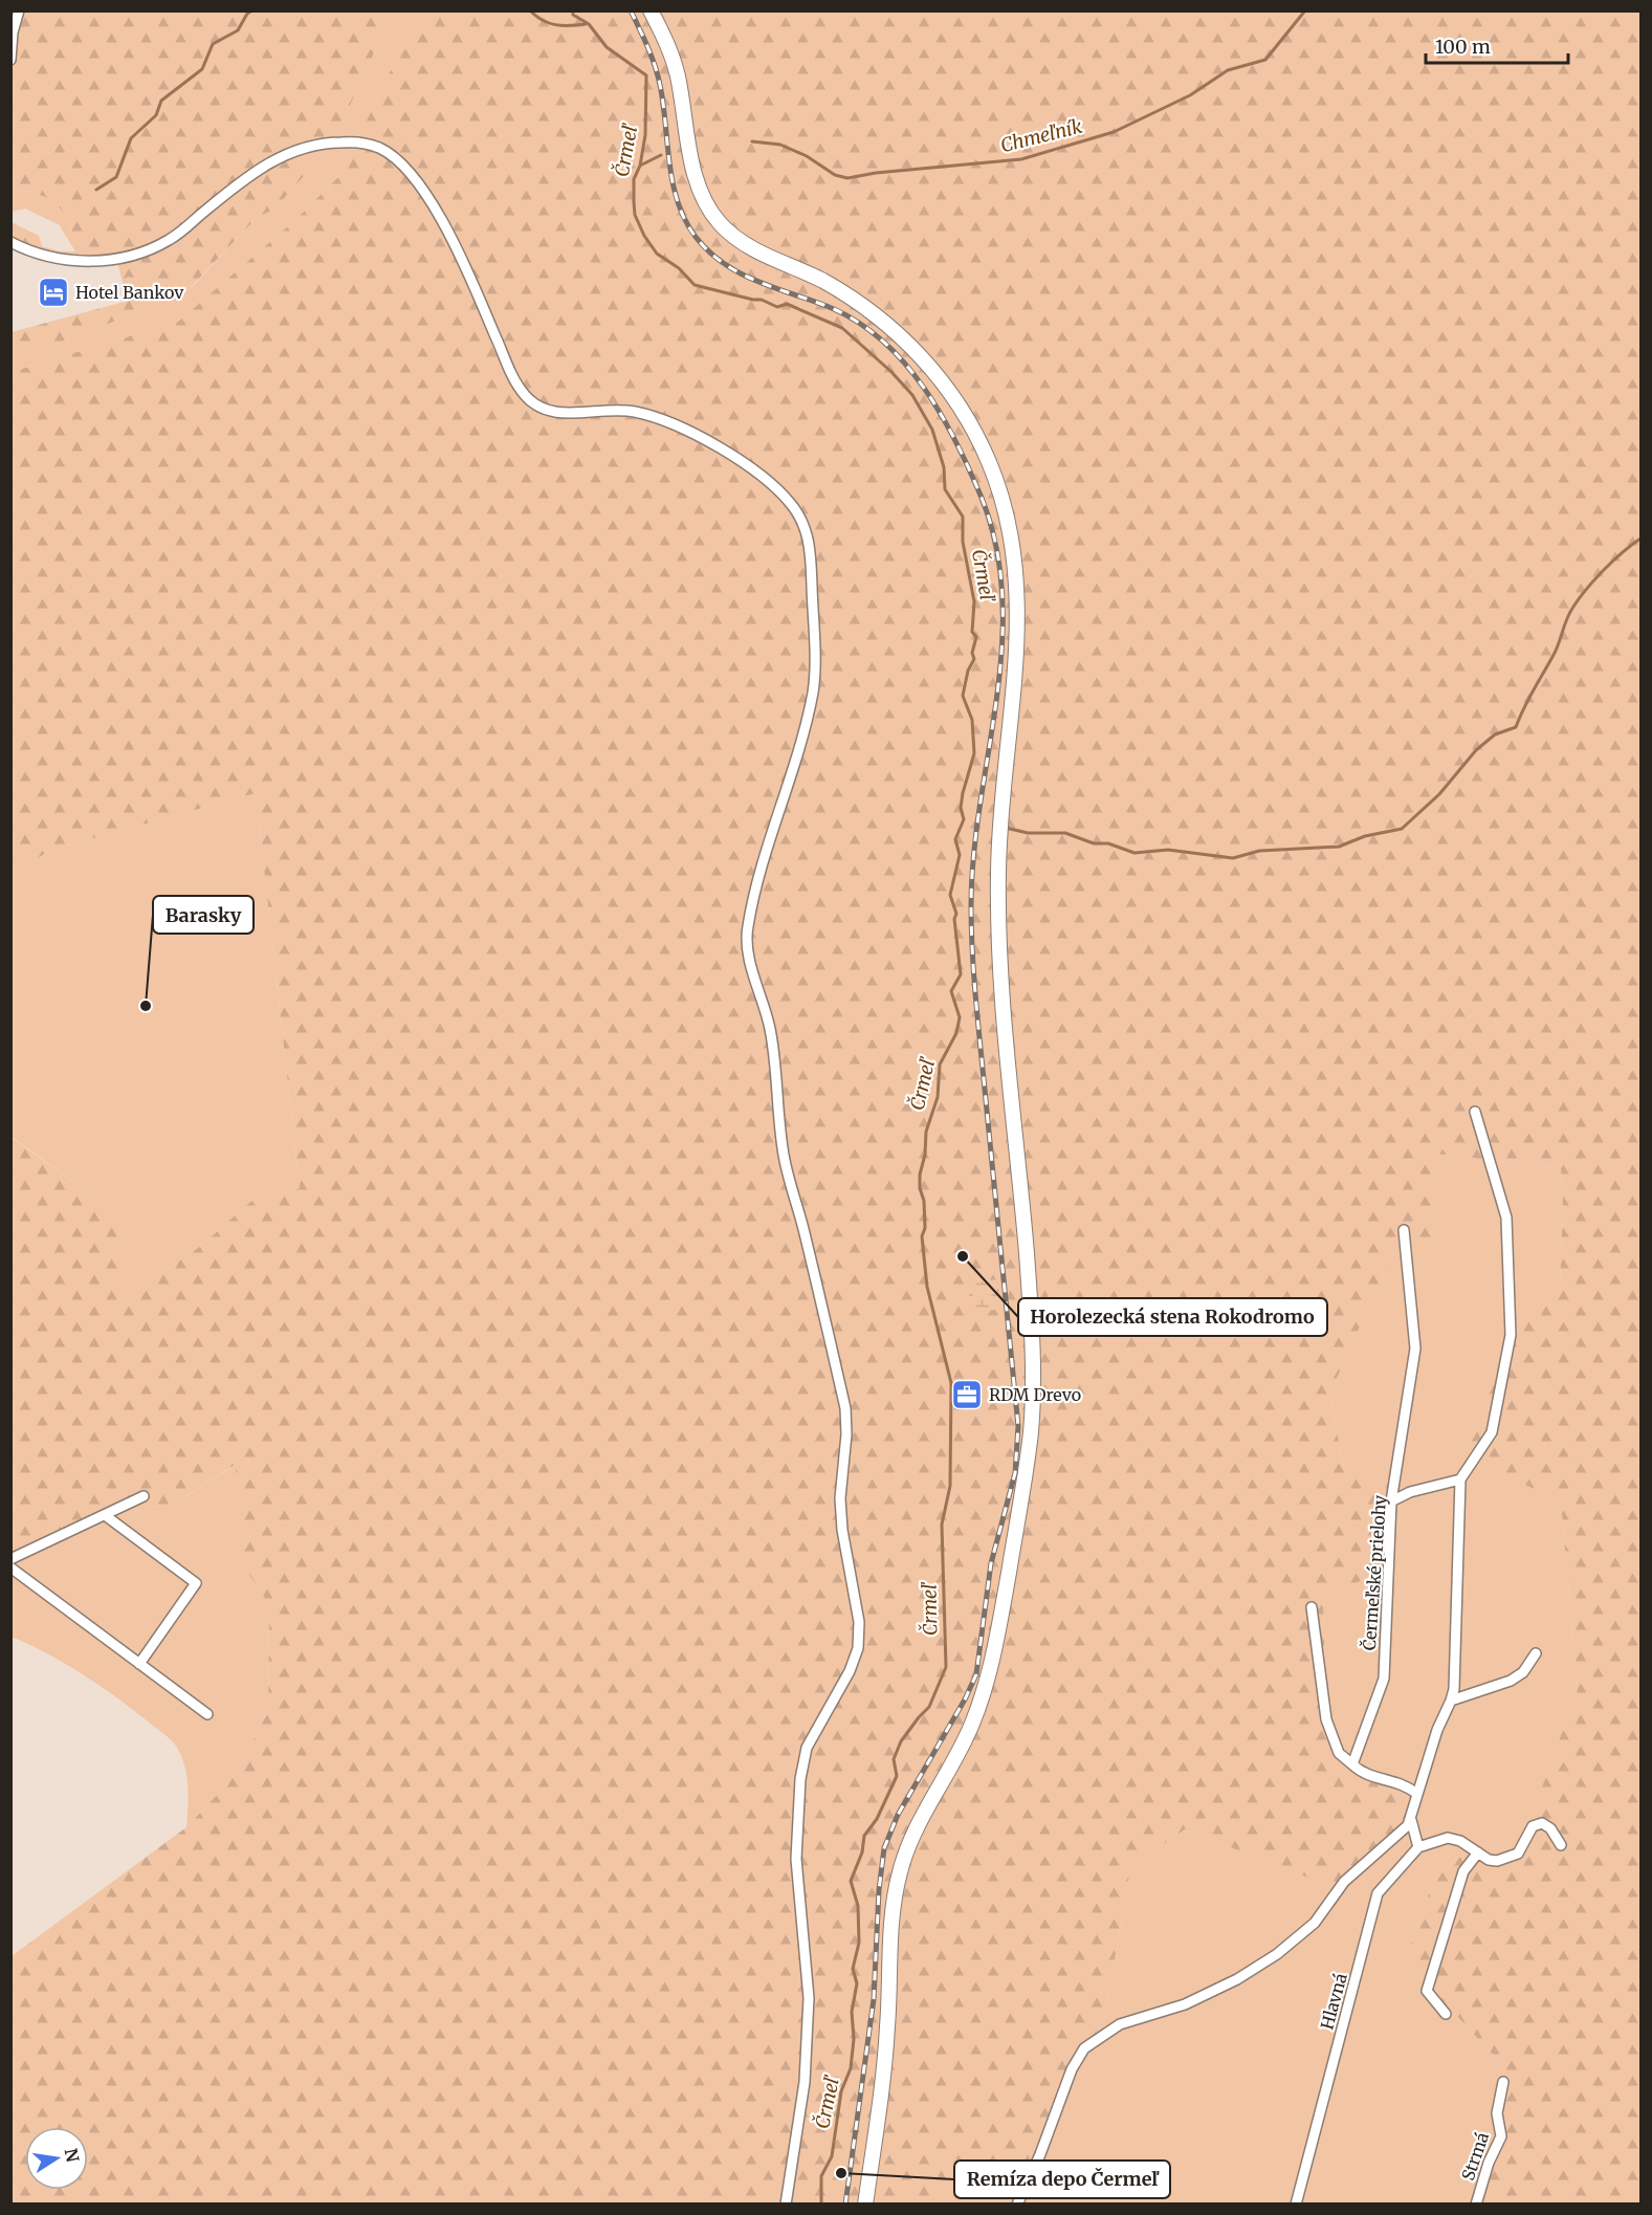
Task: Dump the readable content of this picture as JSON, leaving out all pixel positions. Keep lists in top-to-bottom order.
{
  "streets": {
    "street": ["Čermeľské prielohy", "Hlavná", "Strmá"]
  },
  "water": ["Chmeľník", "Črmeľ"],
  "places": {
    "hotel": ["Hotel Bankov"],
    "other": ["Barasky", "Horolezecká stena Rokodromo", "Remíza depo Čermeľ"],
    "office": ["RDM Drevo"]
  },
  "scale_bar": "100 m",
  "north": "right"
}
